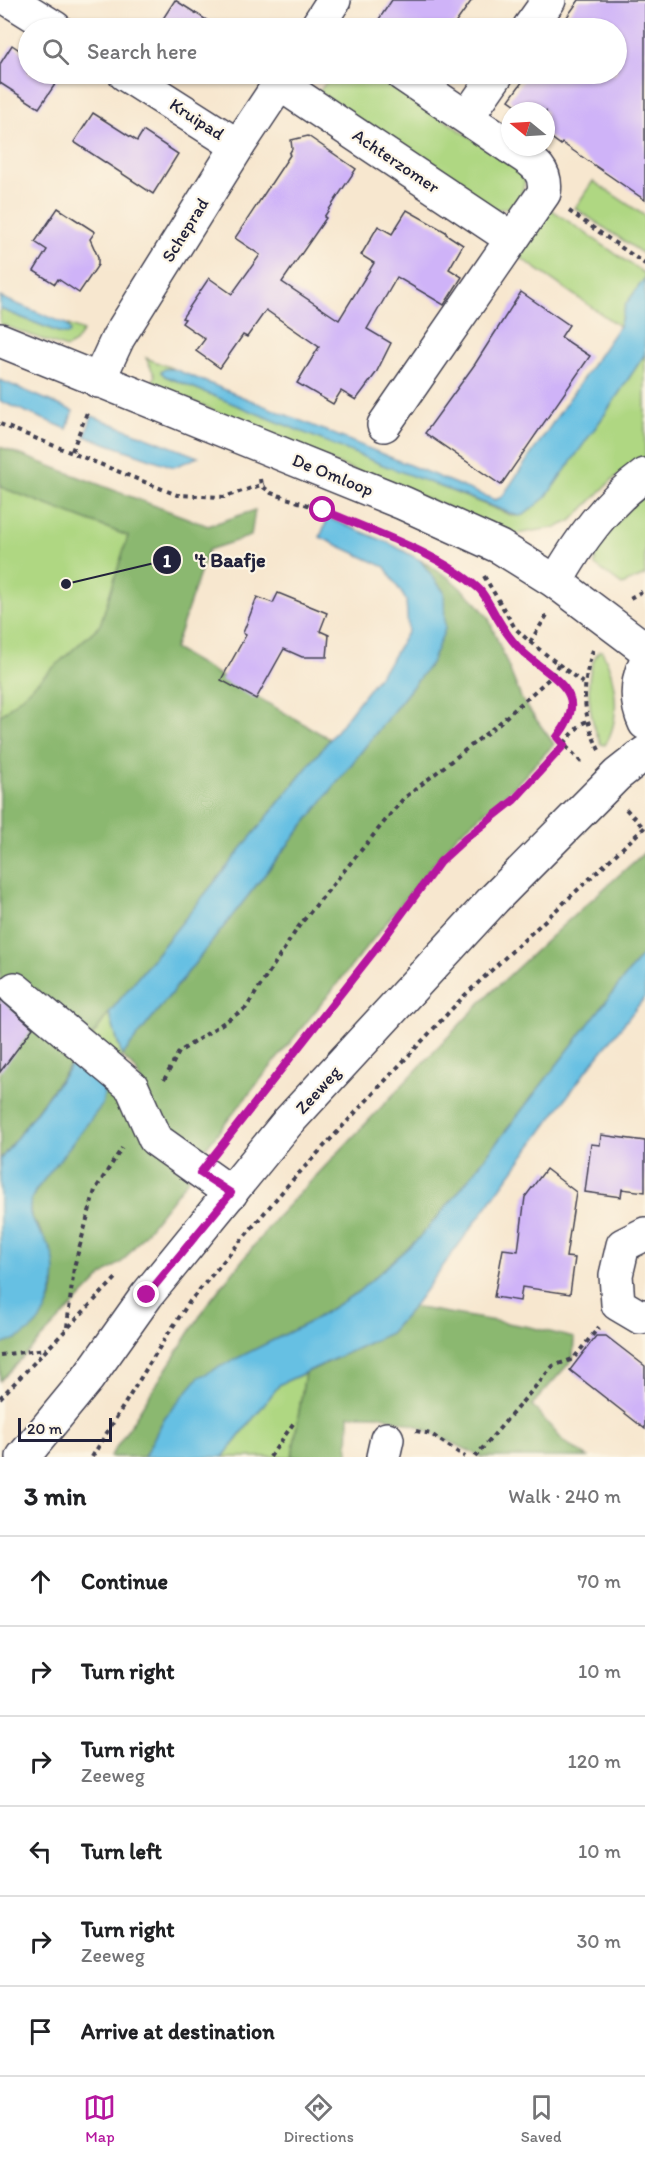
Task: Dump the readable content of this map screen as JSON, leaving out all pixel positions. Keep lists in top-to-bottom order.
{
  "streets": {
    "street": [
      "Kruipad",
      "Achterzomer",
      "Scheprad",
      "De Omloop",
      "Zeeweg"
    ]
  },
  "crossings": [
    ["Kruipad", "Scheprad"],
    ["Scheprad", "De Omloop"]
  ],
  "places": ["'t Baafje"],
  "scale_bar": "20 m",
  "north": "left",
  "page": {
    "search": "Search here",
    "scale": "20 m",
    "heading": ["3 min", "Walk · 240 m"],
    "list": [
      ["Continue", "70 m"],
      ["Turn right", "10 m"],
      ["Turn right", "Zeeweg", "120 m"],
      ["Turn left", "10 m"],
      ["Turn right", "Zeeweg", "30 m"],
      "Arrive at destination"
    ],
    "nav": ["Map", "Directions", "Saved"]
  }
}
